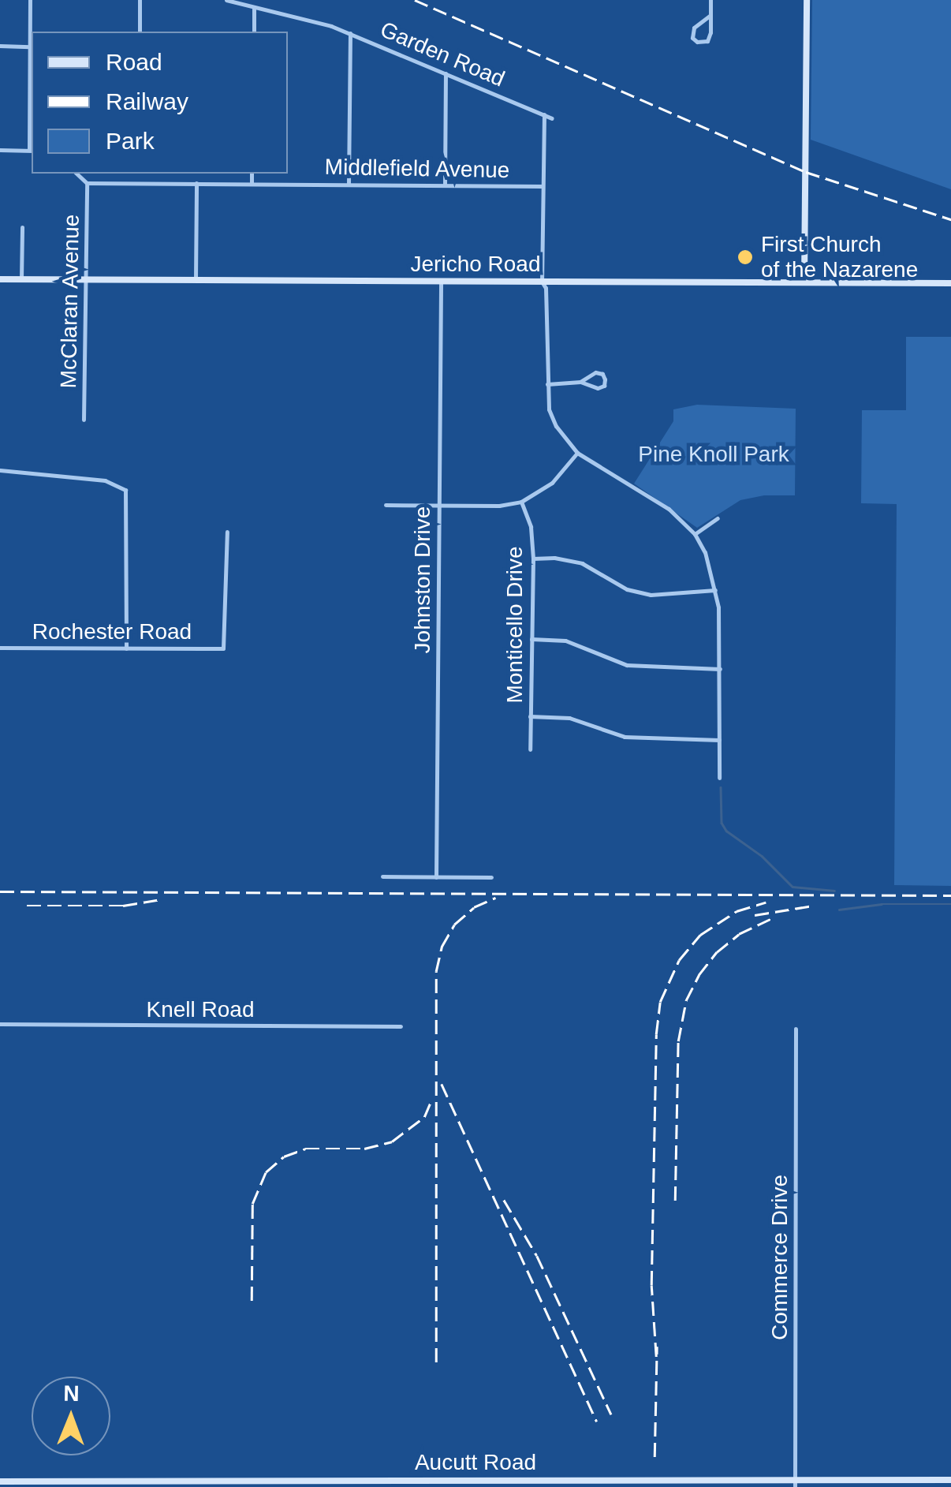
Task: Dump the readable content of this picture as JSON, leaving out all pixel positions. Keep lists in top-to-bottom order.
{
  "streets": {
    "street": [
      "Garden Road",
      "Middlefield Avenue",
      "Jericho Road",
      "McClaran Avenue",
      "Johnston Drive",
      "Monticello Drive",
      "Rochester Road",
      "Knell Road",
      "Commerce Drive",
      "Aucutt Road"
    ]
  },
  "crossings": [
    ["Middlefield Avenue", "McClaran Avenue"],
    ["Jericho Road", "McClaran Avenue"],
    ["Jericho Road", "Johnston Drive"],
    ["Commerce Drive", "Aucutt Road"]
  ],
  "parks": ["Pine Knoll Park"],
  "places": ["First Church of the Nazarene"],
  "legend": ["Road", "Railway", "Park"],
  "north": "top"
}
